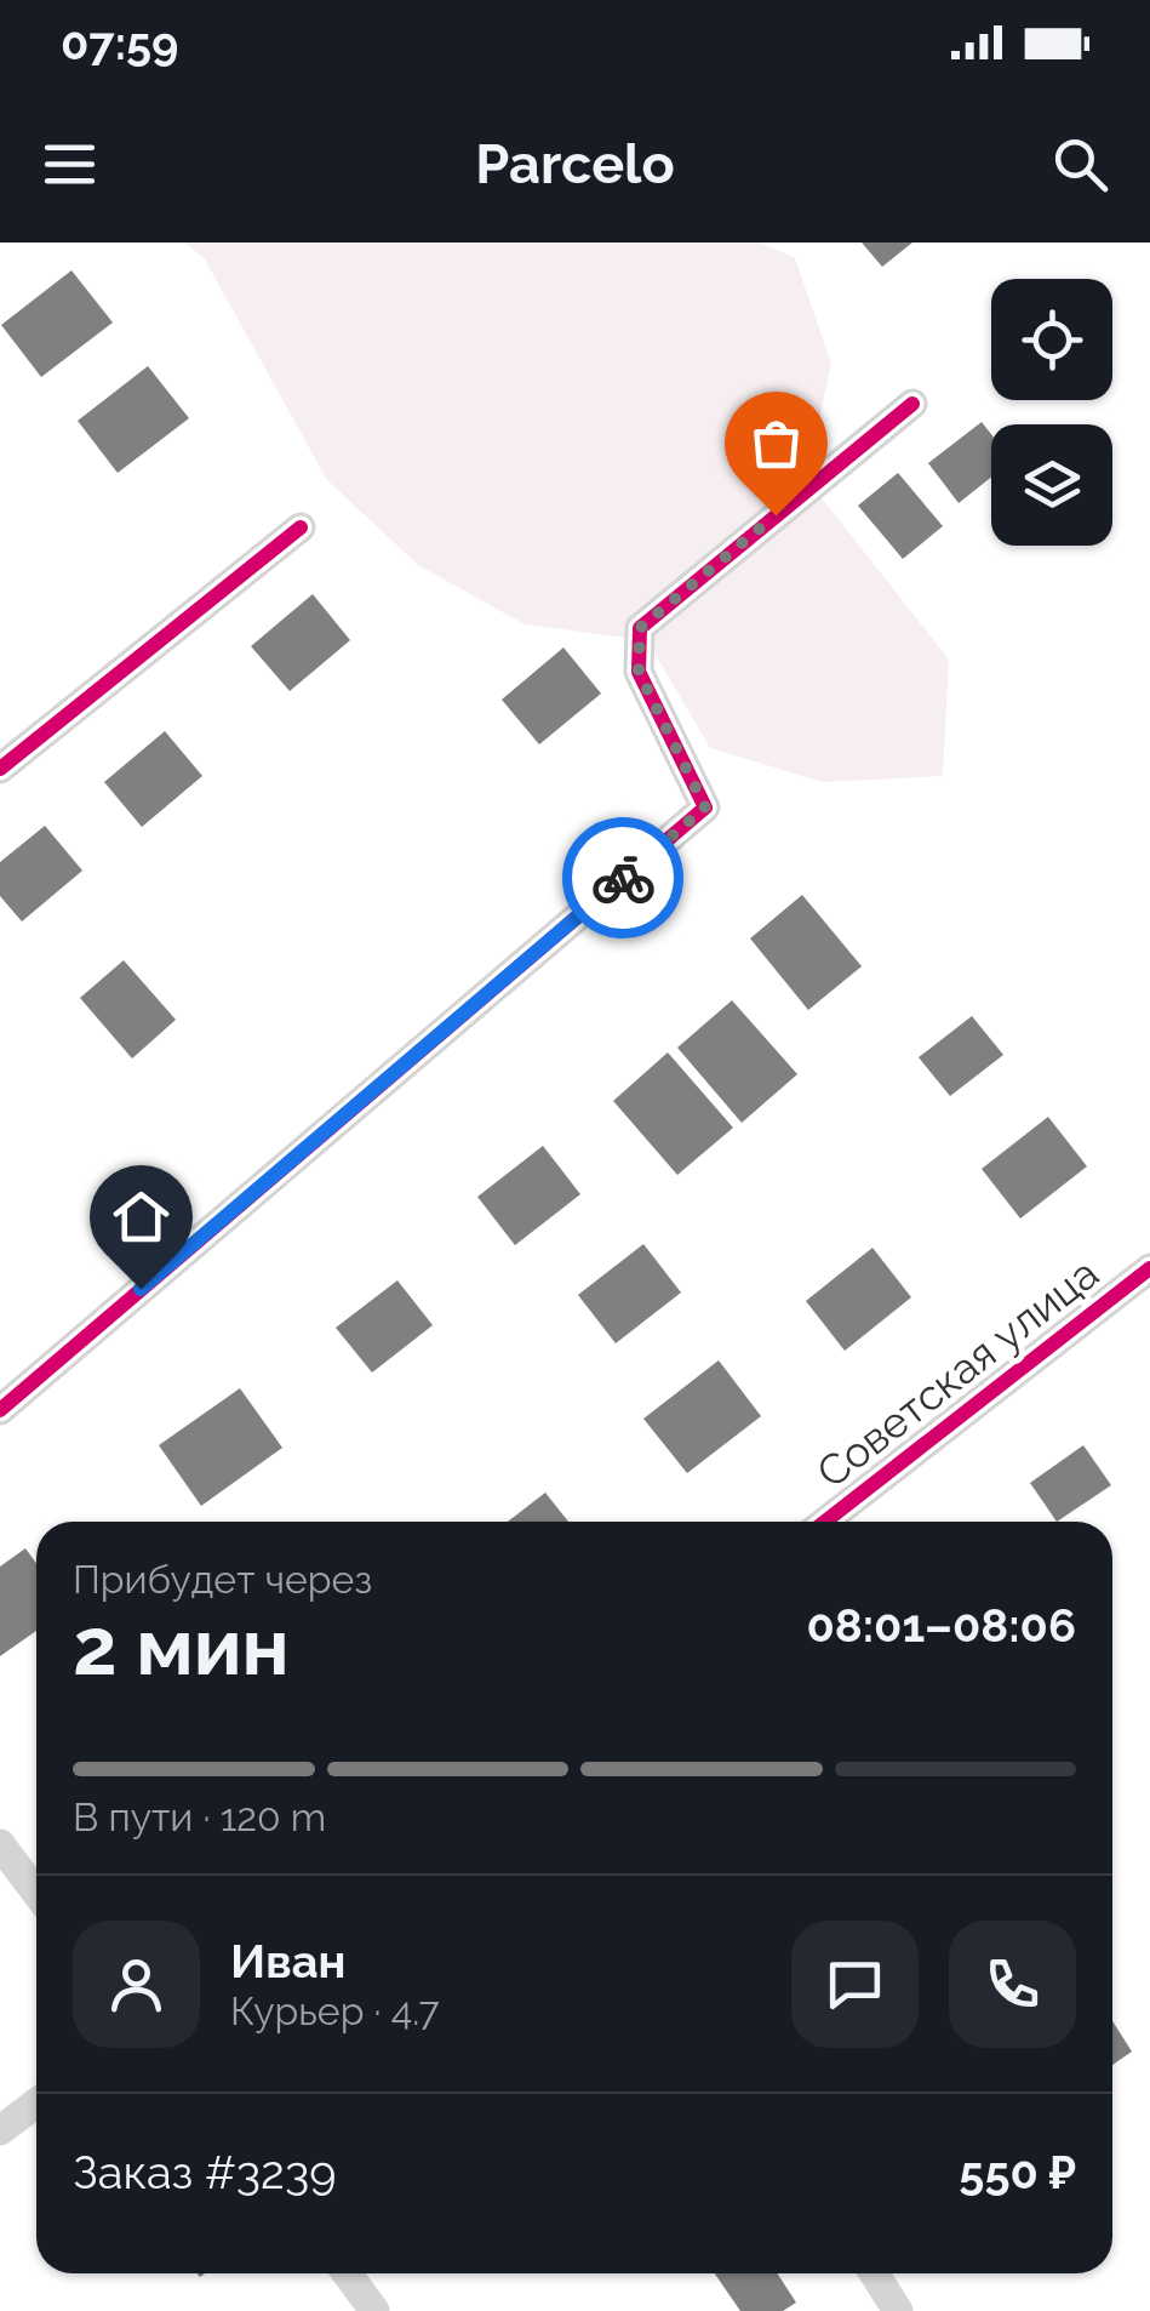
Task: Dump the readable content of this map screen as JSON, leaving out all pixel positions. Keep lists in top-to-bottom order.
{
  "streets": {
    "street": ["Советская улица"]
  },
  "page": {
    "status": "07:59",
    "header": "Parcelo",
    "heading": ["2 мин", "Прибудет через", "08:01–08:06"],
    "panel": [
      "Иван",
      "Курьер · 4.7",
      "Заказ #3239",
      "550 ₽"
    ],
    "bar": "В пути · 120 m"
  }
}
